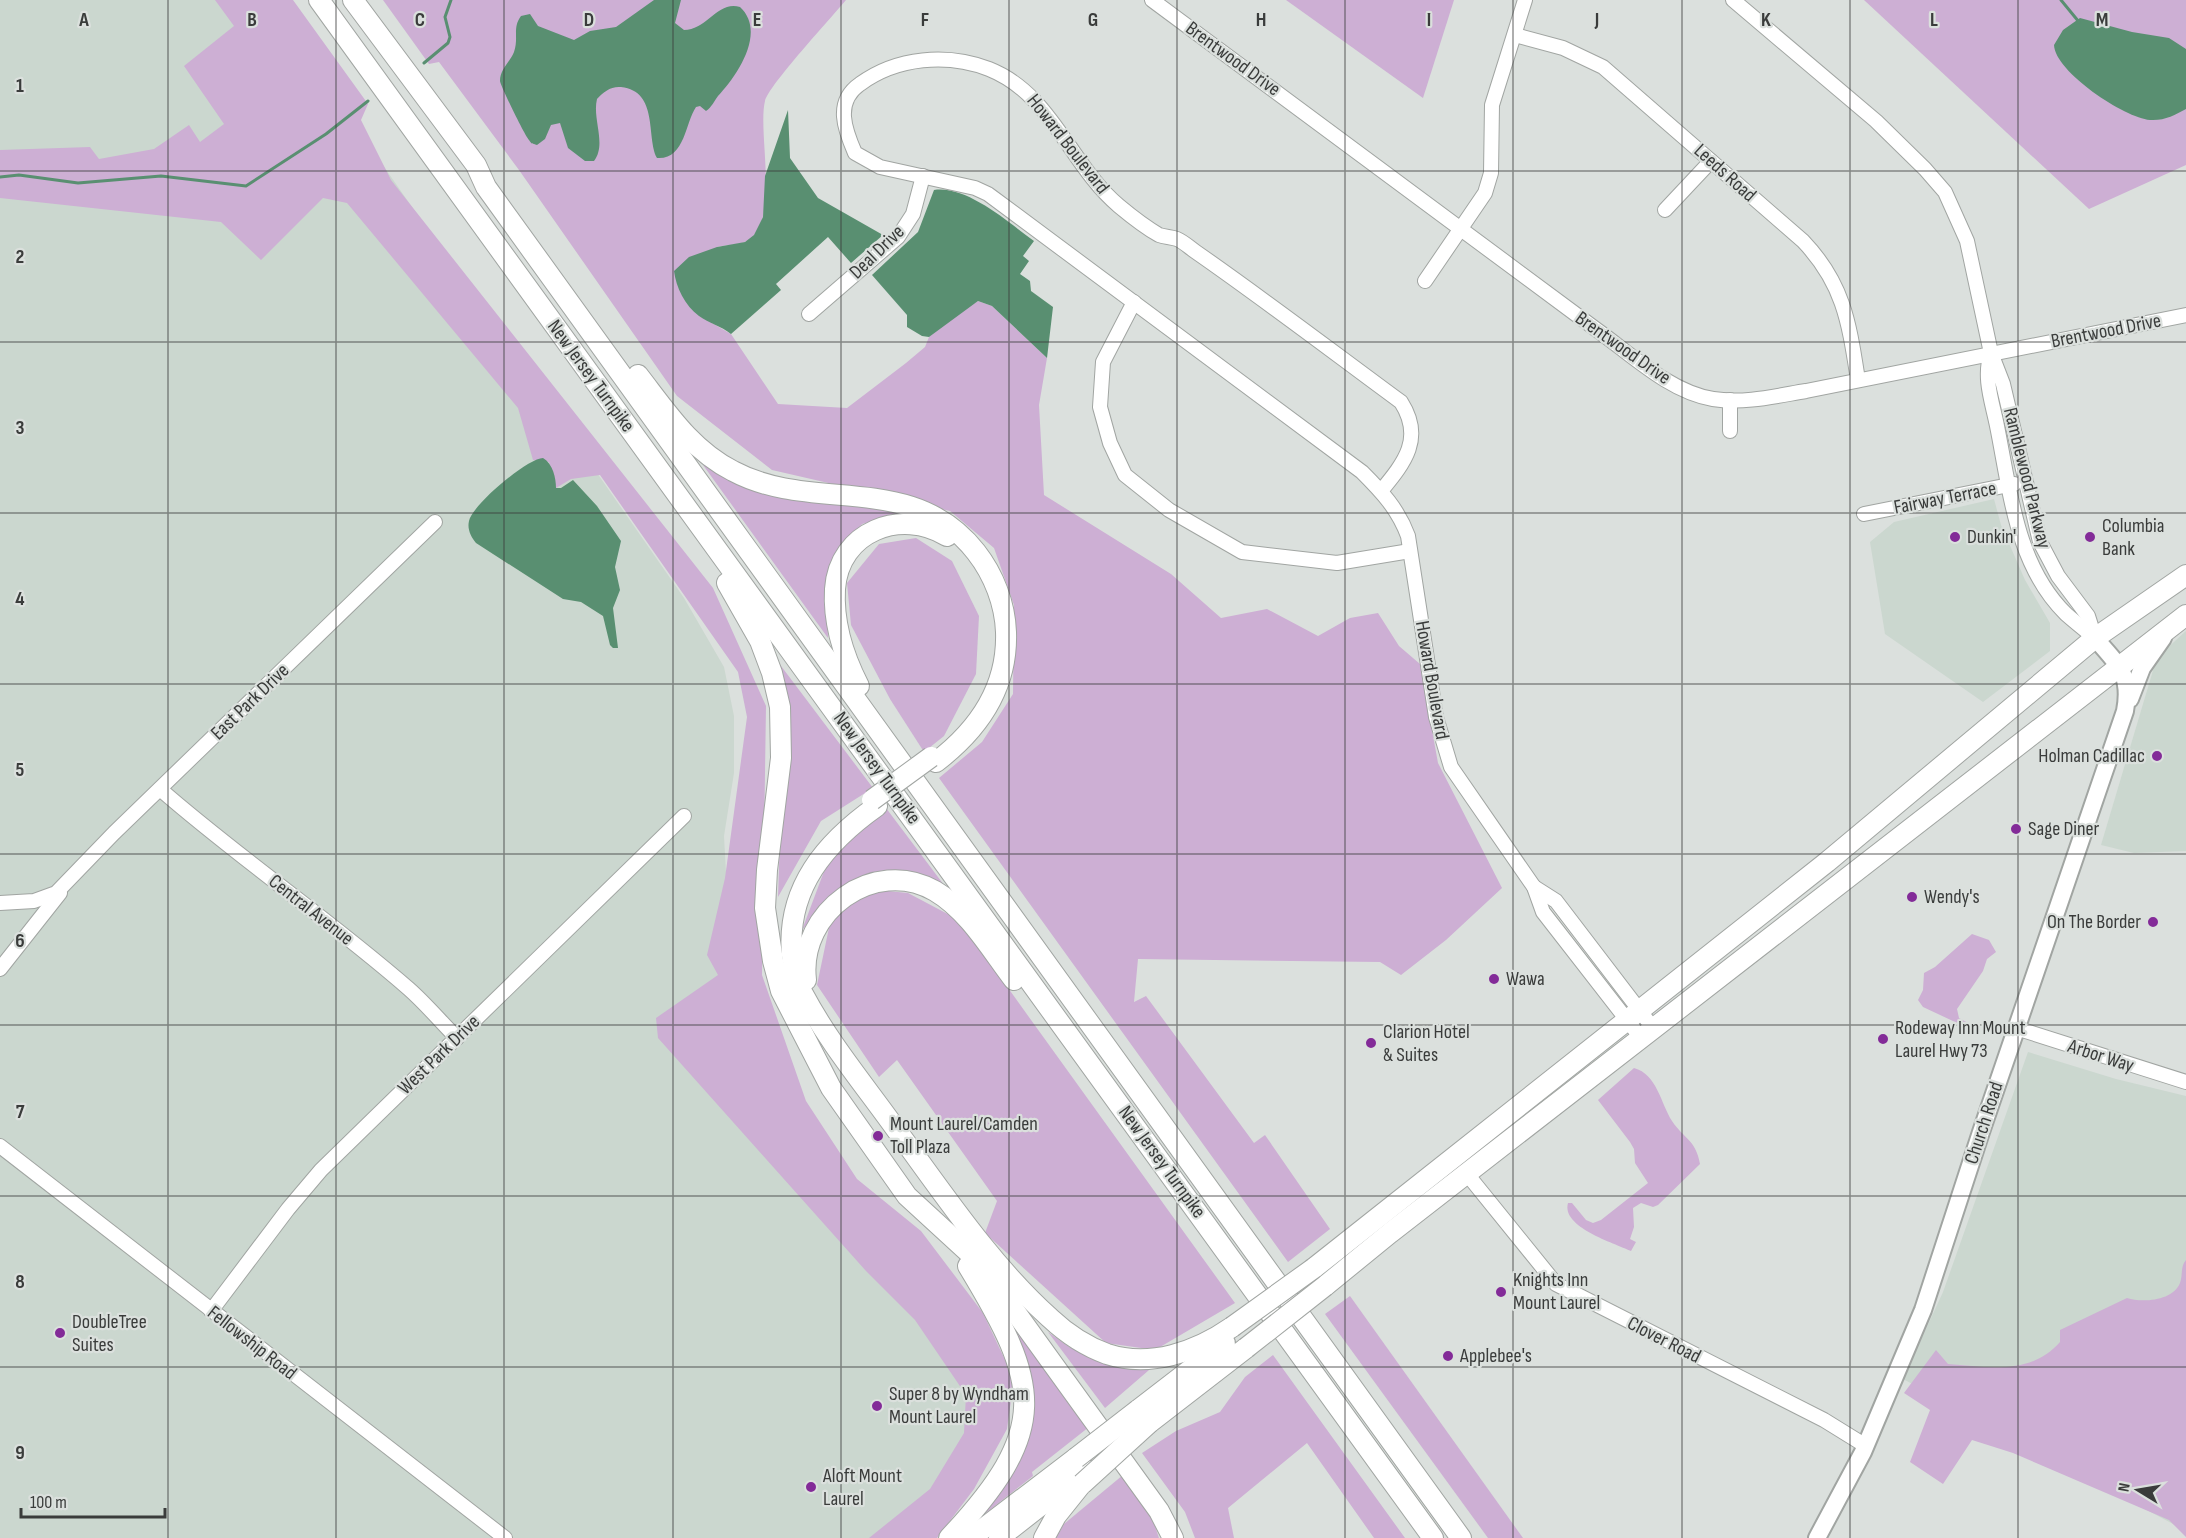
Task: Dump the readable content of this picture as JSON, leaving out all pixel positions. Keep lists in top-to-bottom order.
{
  "streets": {
    "highway": ["New Jersey Turnpike"],
    "main road": ["Church Road"],
    "street": [
      "Brentwood Drive",
      "Howard Boulevard",
      "Leeds Road",
      "Deal Drive",
      "Ramblewood Parkway",
      "Fairway Terrace",
      "East Park Drive",
      "Central Avenue",
      "West Park Drive",
      "Arbor Way",
      "Clover Road",
      "Fellowship Road"
    ]
  },
  "crossings": [
    ["Brentwood Drive", "Leeds Road"],
    ["Brentwood Drive", "Ramblewood Parkway"],
    ["Howard Boulevard", "Deal Drive"],
    ["Ramblewood Parkway", "Fairway Terrace"],
    ["Ramblewood Parkway", "Church Road"],
    ["East Park Drive", "Central Avenue"],
    ["Central Avenue", "West Park Drive"],
    ["West Park Drive", "Fellowship Road"],
    ["Arbor Way", "Church Road"],
    ["Church Road", "Clover Road"]
  ],
  "places": [
    "Dunkin'",
    "Columbia Bank",
    "Holman Cadillac",
    "Sage Diner",
    "Wendy's",
    "On The Border",
    "Wawa",
    "Rodeway Inn Mount Laurel Hwy 73",
    "Clarion Hotel & Suites",
    "Mount Laurel/Camden Toll Plaza",
    "Knights Inn Mount Laurel",
    "DoubleTree Suites",
    "Applebee's",
    "Super 8 by Wyndham Mount Laurel",
    "Aloft Mount Laurel"
  ],
  "scale_bar": "100 m",
  "north": "left",
  "grid": {
    "columns": [
      "A",
      "B",
      "C",
      "D",
      "E",
      "F",
      "G",
      "H",
      "I",
      "J",
      "K",
      "L",
      "M"
    ],
    "rows": [
      "1",
      "2",
      "3",
      "4",
      "5",
      "6",
      "7",
      "8",
      "9"
    ]
  }
}
